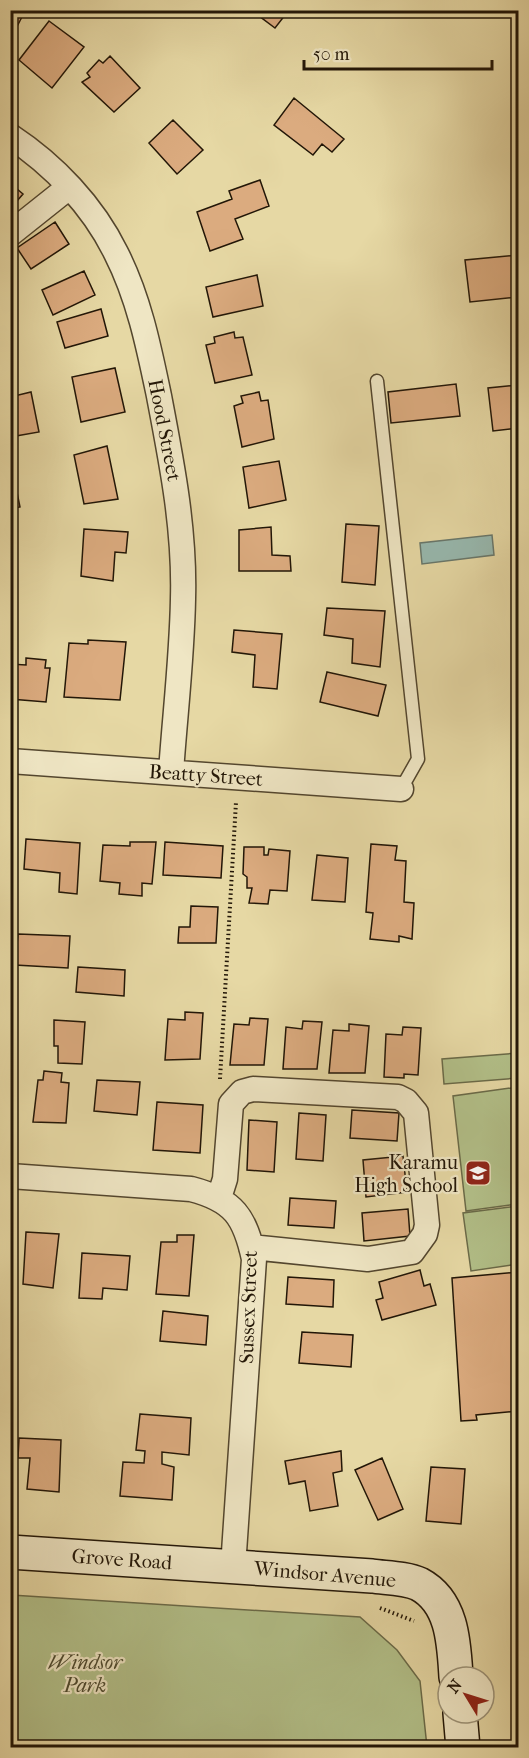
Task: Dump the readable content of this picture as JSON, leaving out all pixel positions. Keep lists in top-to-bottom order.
{
  "streets": {
    "main road": ["Grove Road", "Windsor Avenue"],
    "street": ["Hood Street", "Beatty Street", "Sussex Street"]
  },
  "crossings": [
    ["Hood Street", "Beatty Street"],
    ["Sussex Street", "Grove Road"],
    ["Sussex Street", "Windsor Avenue"],
    ["Grove Road", "Windsor Avenue"]
  ],
  "parks": ["Windsor Park"],
  "places": {
    "school or university": ["Karamu High School"]
  },
  "scale_bar": "50 m",
  "north": "top left"
}
